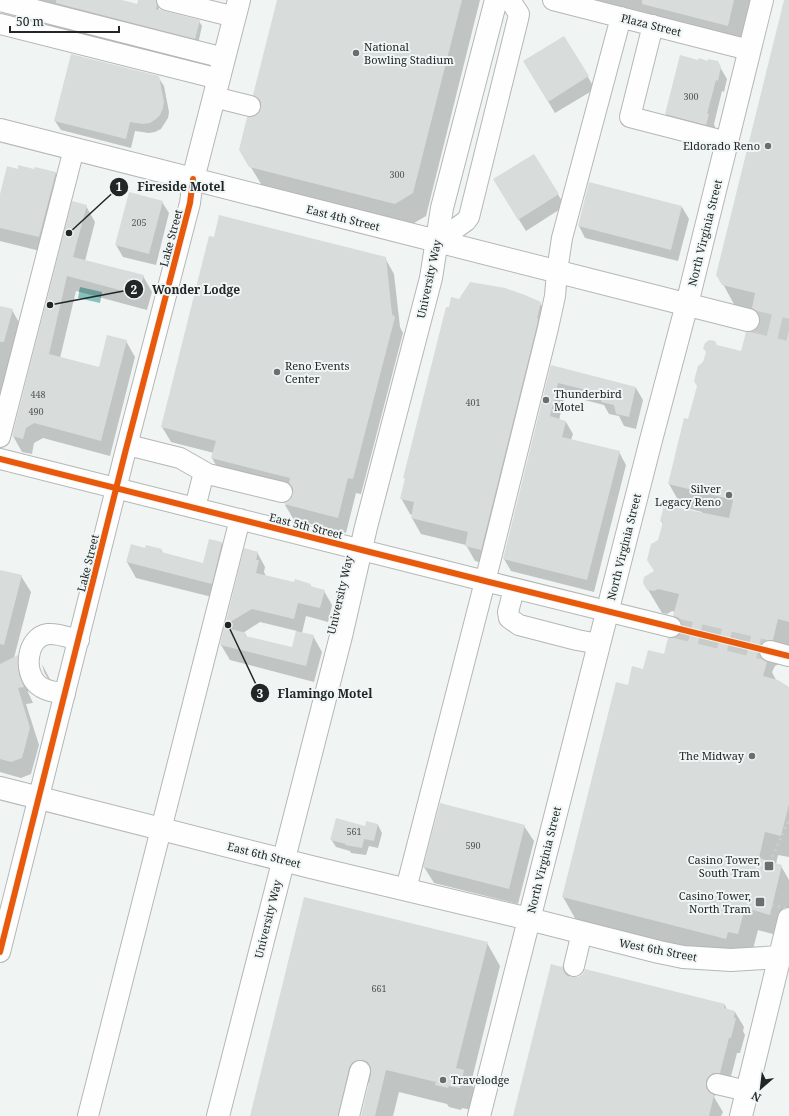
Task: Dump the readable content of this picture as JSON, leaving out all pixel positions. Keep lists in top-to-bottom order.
{
  "streets": {
    "main road": [
      "East 4th Street",
      "North Virginia Street",
      "Lake Street",
      "University Way",
      "East 6th Street",
      "West 6th Street"
    ],
    "street": ["Plaza Street", "East 5th Street"]
  },
  "crossings": [
    ["Plaza Street", "North Virginia Street"],
    ["East 4th Street", "North Virginia Street"],
    ["East 4th Street", "Lake Street"],
    ["East 4th Street", "University Way"],
    ["North Virginia Street", "East 5th Street"],
    ["North Virginia Street", "East 6th Street"],
    ["North Virginia Street", "West 6th Street"],
    ["Lake Street", "East 5th Street"],
    ["Lake Street", "East 6th Street"],
    ["University Way", "East 5th Street"],
    ["University Way", "East 6th Street"],
    ["East 6th Street", "West 6th Street"]
  ],
  "places": {
    "other": [
      "National Bowling Stadium",
      "Eldorado Reno",
      "Fireside Motel",
      "Wonder Lodge",
      "Reno Events Center",
      "Thunderbird Motel",
      "Silver Legacy Reno",
      "Flamingo Motel",
      "The Midway",
      "Travelodge"
    ],
    "transit": ["Casino Tower, South Tram", "Casino Tower, North Tram"]
  },
  "house_numbers": [
    "300",
    "300",
    "205",
    "448",
    "401",
    "490",
    "561",
    "590",
    "661"
  ],
  "scale_bar": "50 m",
  "north": "bottom left"
}
